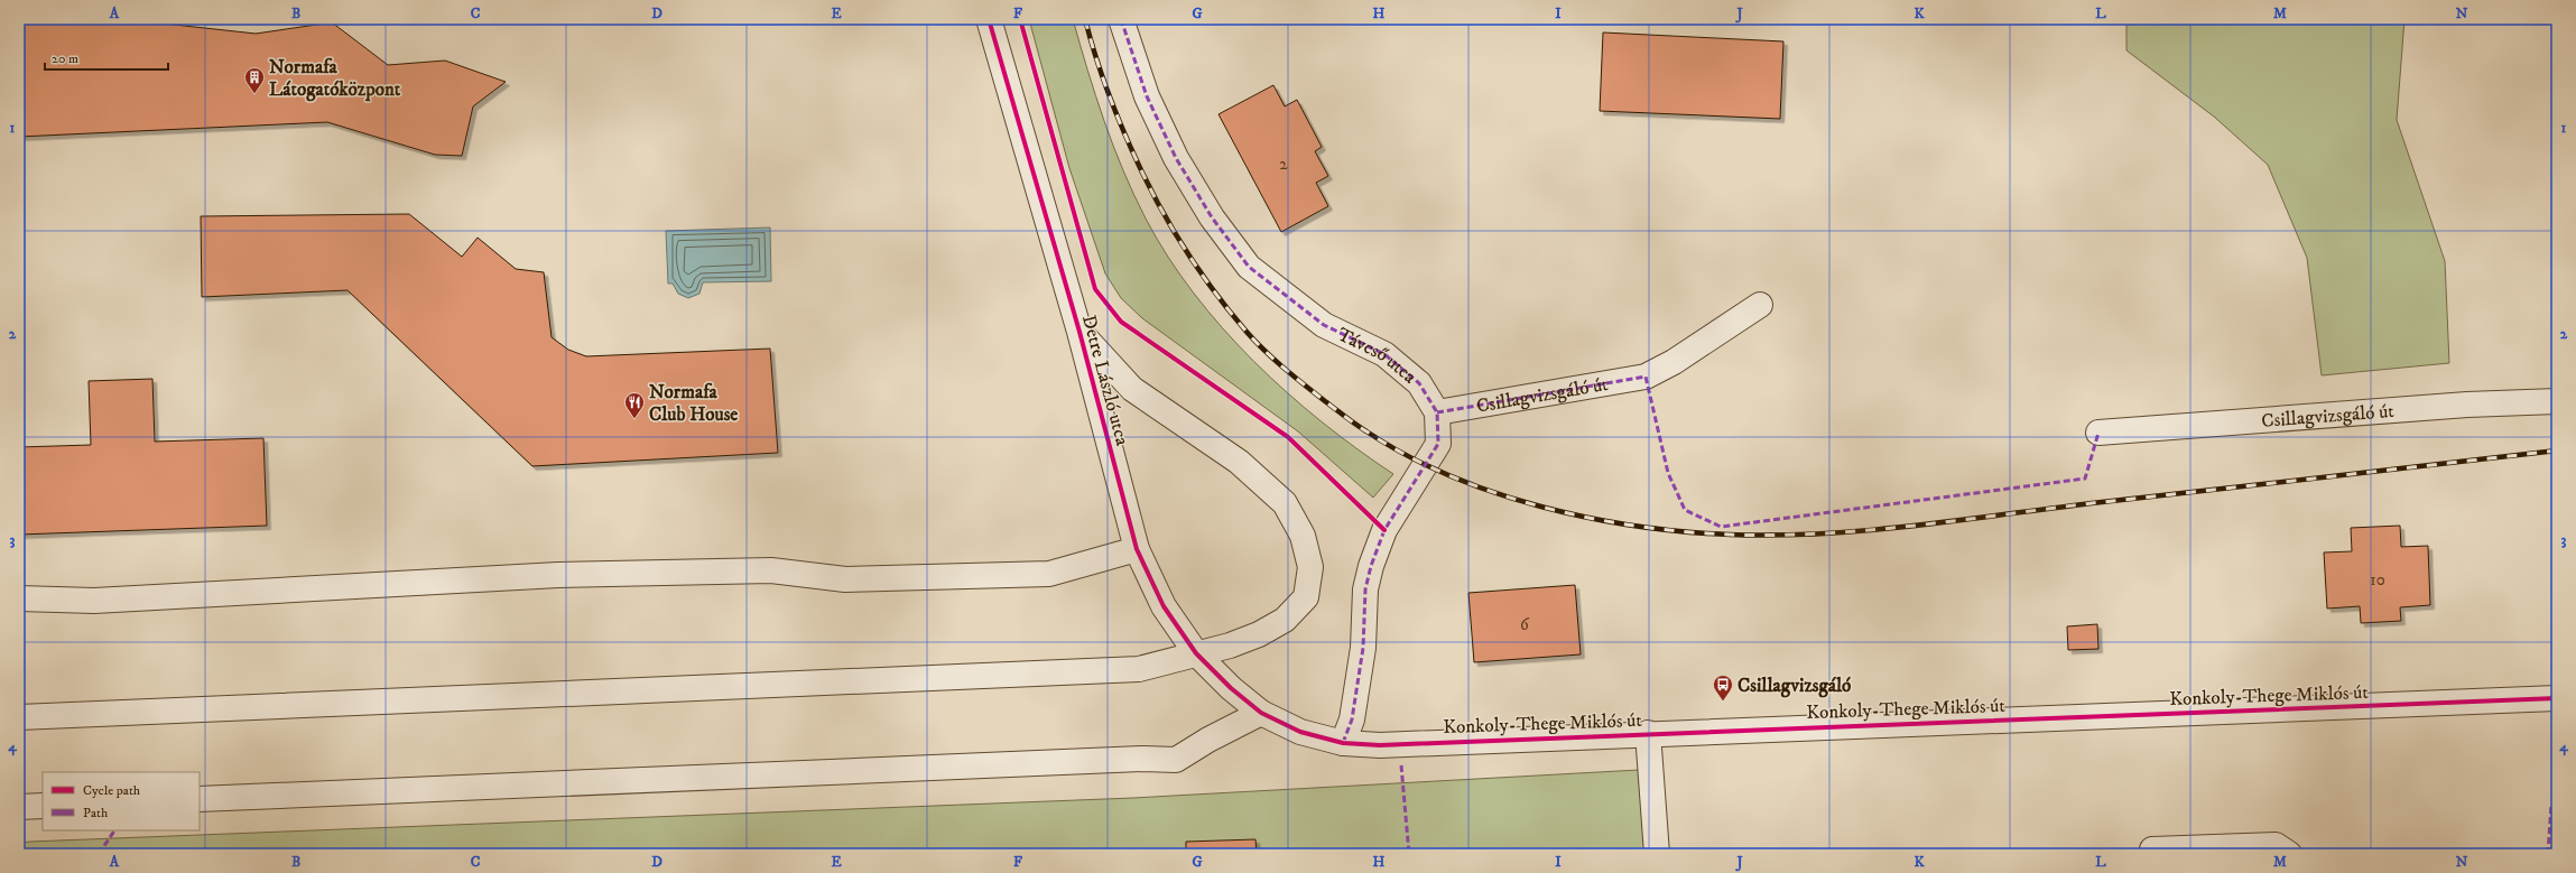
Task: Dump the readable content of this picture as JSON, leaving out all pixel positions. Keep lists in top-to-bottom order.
{
  "streets": {
    "street": [
      "Távcső utca",
      "Detre László utca",
      "Csillagvizsgáló út",
      "Konkoly-Thege Miklós út"
    ]
  },
  "crossings": [
    ["Távcső utca", "Csillagvizsgáló út"],
    ["Távcső utca", "Konkoly-Thege Miklós út"],
    ["Detre László utca", "Konkoly-Thege Miklós út"]
  ],
  "places": {
    "building": ["Normafa Látogatóközpont"],
    "restaurant": ["Normafa Club House"],
    "bus stop": ["Csillagvizsgáló"]
  },
  "house_numbers": ["2", "10", "6"],
  "legend": ["Cycle path", "Path"],
  "scale_bar": "20 m",
  "grid": {
    "columns": [
      "A",
      "B",
      "C",
      "D",
      "E",
      "F",
      "G",
      "H",
      "I",
      "J",
      "K",
      "L",
      "M",
      "N"
    ],
    "rows": [
      "1",
      "2",
      "3",
      "4"
    ]
  }
}
